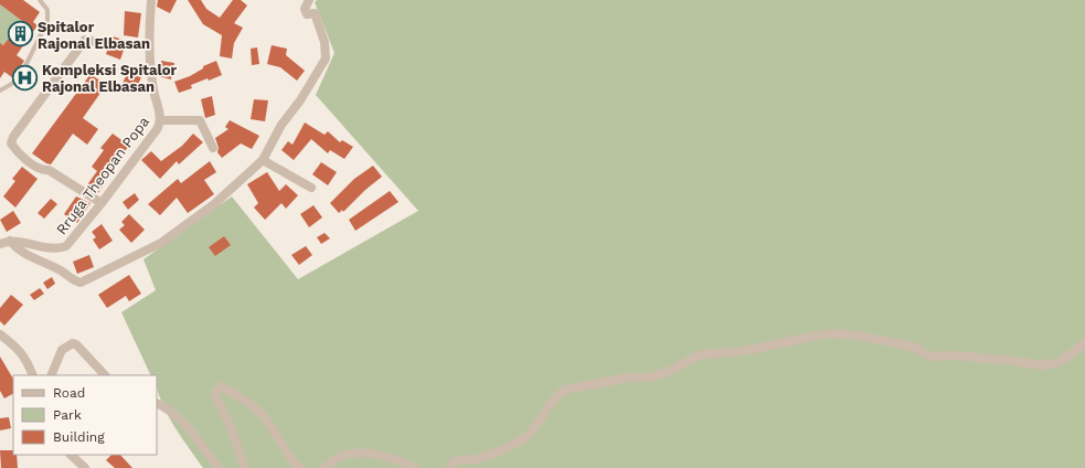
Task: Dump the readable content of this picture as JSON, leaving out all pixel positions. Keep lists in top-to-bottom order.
{
  "streets": {
    "street": ["Rruga Theopan Popa"]
  },
  "places": {
    "building": ["Spitalor Rajonal Elbasan"],
    "hospital": ["Kompleksi Spitalor Rajonal Elbasan"]
  },
  "legend": ["Road", "Park", "Building"]
}
